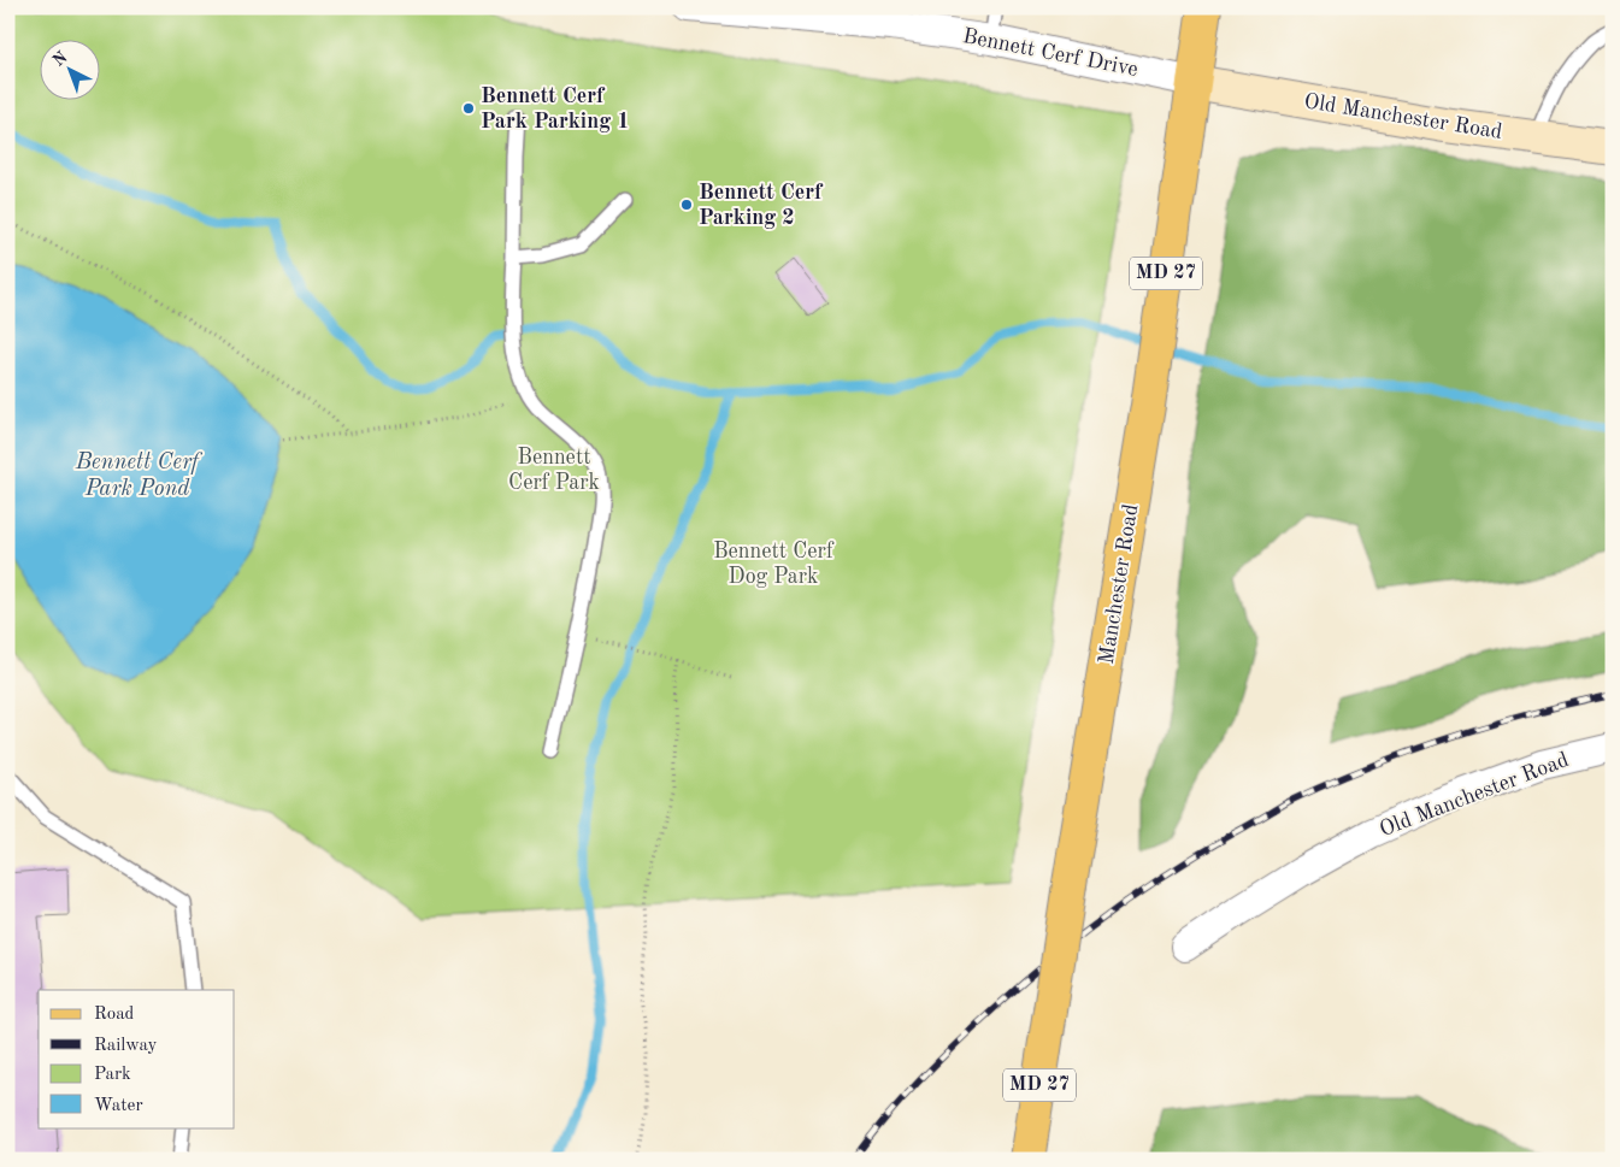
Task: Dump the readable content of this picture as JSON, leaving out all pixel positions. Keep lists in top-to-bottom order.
{
  "streets": {
    "main road": ["MD 27", "Manchester Road"],
    "street": ["Bennett Cerf Drive", "Old Manchester Road"]
  },
  "crossings": [
    ["Bennett Cerf Drive", "Old Manchester Road"],
    ["Bennett Cerf Drive", "Manchester Road"],
    ["Old Manchester Road", "Manchester Road"]
  ],
  "water": ["Bennett Cerf Park Pond"],
  "parks": ["Bennett Cerf Park", "Bennett Cerf Dog Park"],
  "places": ["Bennett Cerf Park Parking 1", "Bennett Cerf Parking 2"],
  "legend": [
    "Road",
    "Railway",
    "Park",
    "Water"
  ],
  "north": "top left"
}
